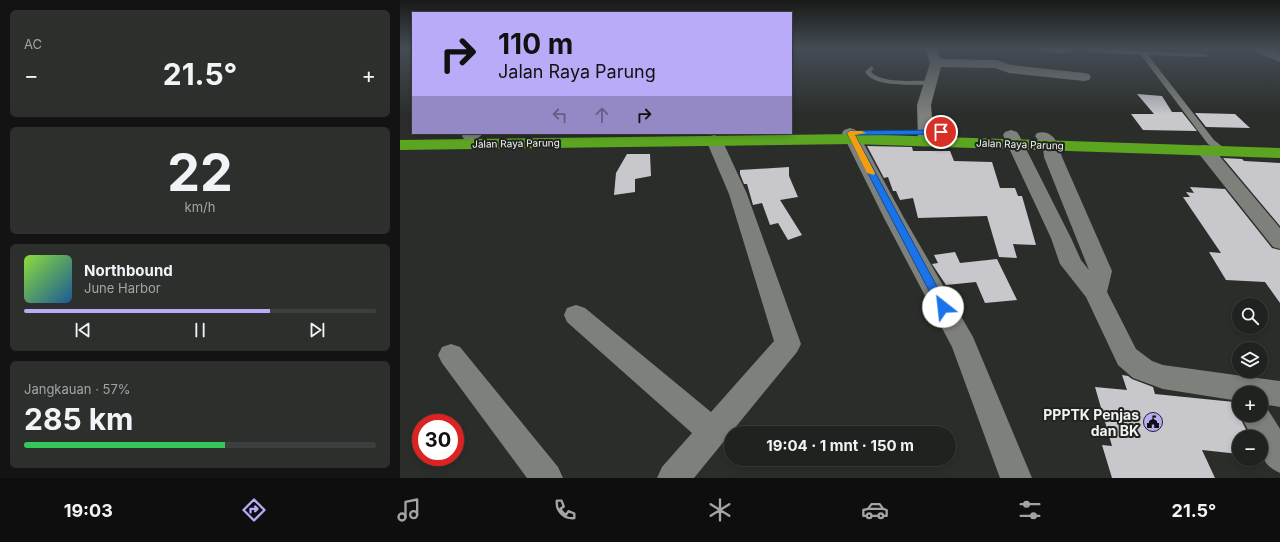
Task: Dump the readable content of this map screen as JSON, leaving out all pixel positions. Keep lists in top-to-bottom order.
{
  "streets": {
    "highway": ["Jalan Raya Parung"]
  },
  "places": {
    "public building": ["PPPTK Penjas dan BK"]
  },
  "page": {
    "tile": [
      "AC",
      ["22", "km/h"],
      ["Jangkauan · 57%", "285 km"]
    ],
    "turn": ["110 m", "Jalan Raya Parung"],
    "heat": ["−", "21.5°", "+"],
    "song": ["Northbound", "June Harbor"],
    "map_buttons": ["+", "−"],
    "limit": "30",
    "trip": "19:04 · 1 mnt · 150 m",
    "tabs": ["19:03", "21.5°"]
  }
}
